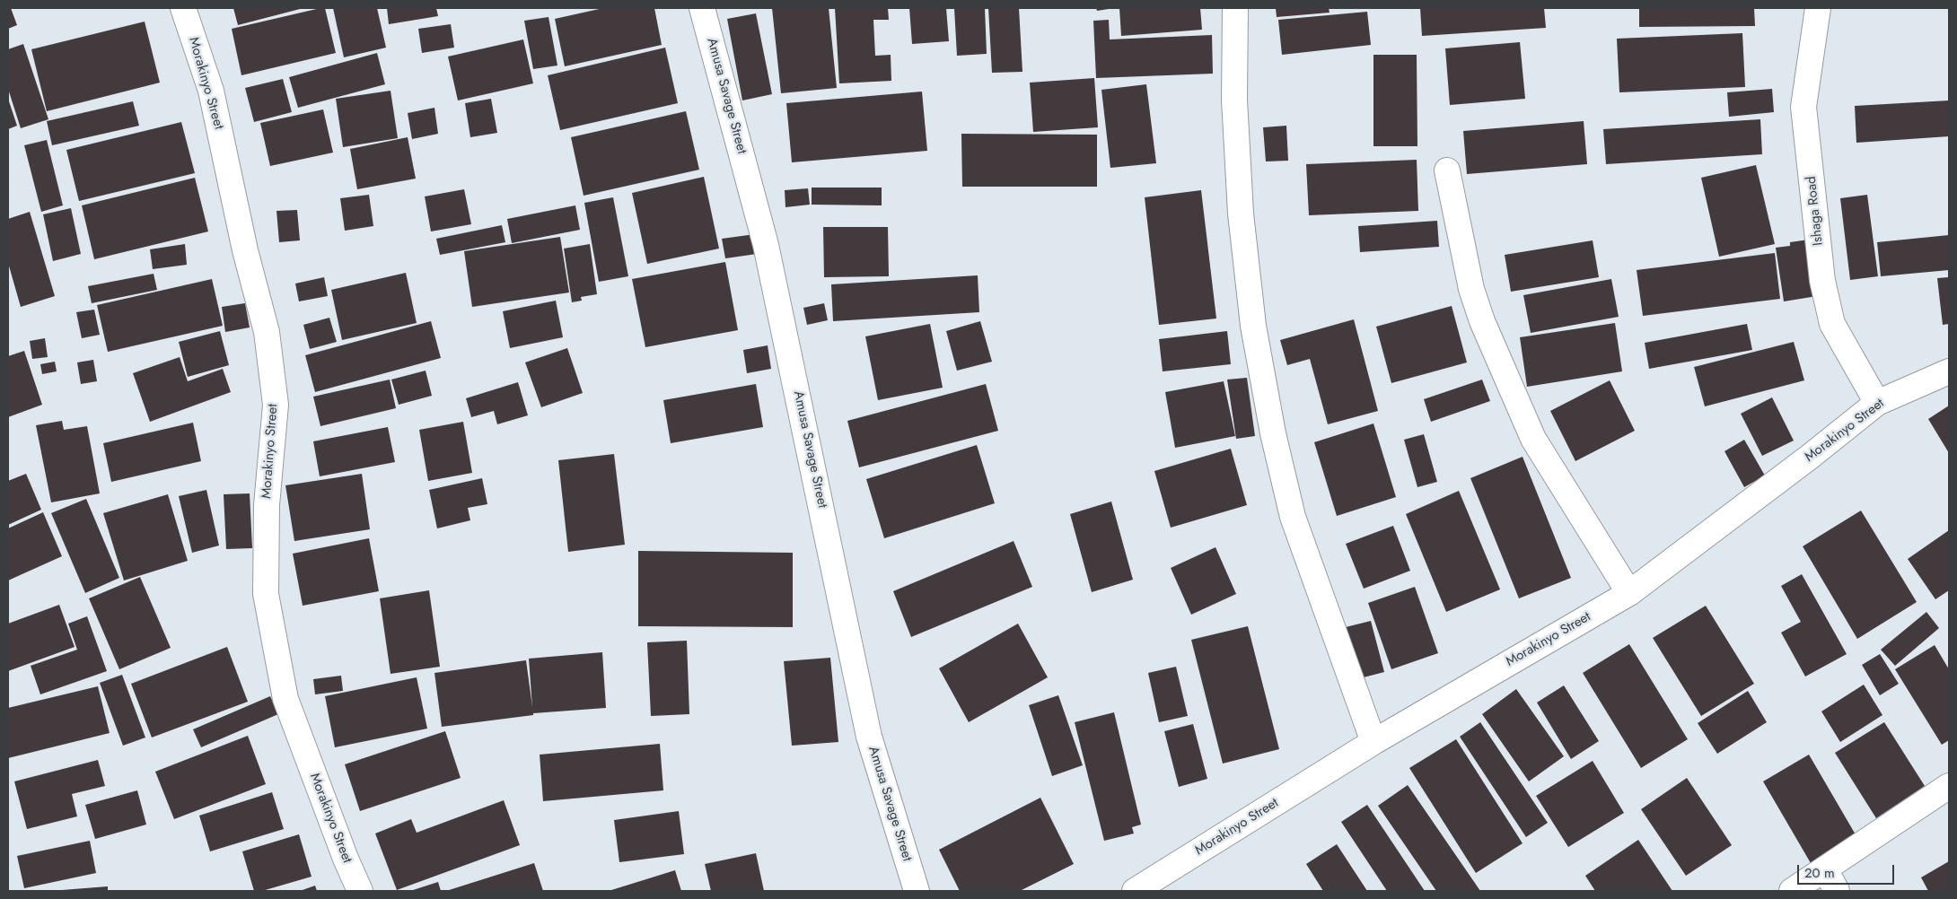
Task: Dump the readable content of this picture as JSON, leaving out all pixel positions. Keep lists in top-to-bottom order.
{
  "streets": {
    "street": ["Morakinyo Street", "Amusa Savage Street", "Ishaga Road"]
  },
  "crossings": [
    ["Morakinyo Street", "Ishaga Road"]
  ],
  "scale_bar": "20 m"
}
